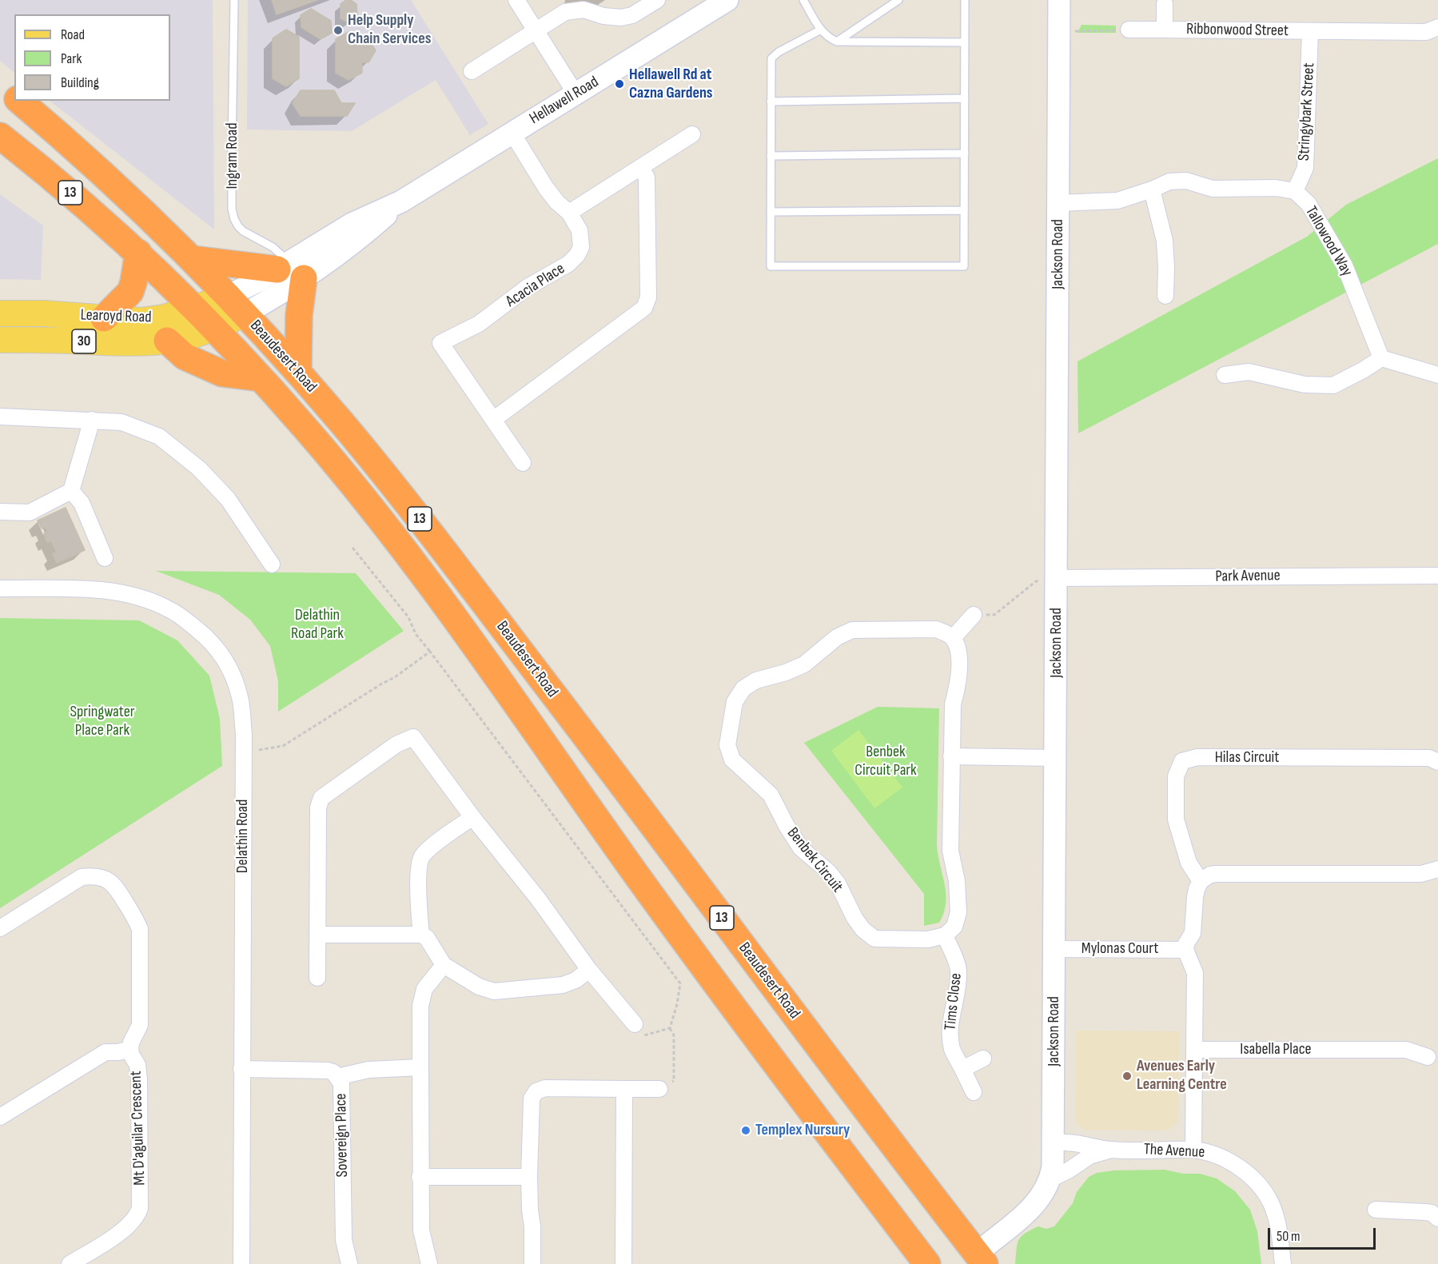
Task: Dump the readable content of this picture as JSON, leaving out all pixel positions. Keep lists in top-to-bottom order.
{
  "streets": {
    "highway": ["13", "Beaudesert Road"],
    "main road": ["Learoyd Road", "30"],
    "street": [
      "Ribbonwood Street",
      "Hellawell Road",
      "Stringybark Street",
      "Tallowood Way",
      "Jackson Road",
      "Acacia Place",
      "Park Avenue",
      "Hilas Circuit",
      "Delathin Road",
      "Benbek Circuit",
      "Mylonas Court",
      "Tims Close",
      "Isabella Place",
      "Mt D'aguilar Crescent",
      "Sovereign Place",
      "The Avenue"
    ],
    "lane": ["Ingram Road"]
  },
  "crossings": [
    ["Ribbonwood Street", "Stringybark Street"],
    ["Hellawell Road", "Ingram Road"],
    ["Hellawell Road", "Acacia Place"],
    ["Hellawell Road", "Learoyd Road"],
    ["Hellawell Road", "Beaudesert Road"],
    ["Stringybark Street", "Tallowood Way"],
    ["Tallowood Way", "Jackson Road"],
    ["Jackson Road", "Beaudesert Road"],
    ["Jackson Road", "Park Avenue"],
    ["Jackson Road", "Mylonas Court"],
    ["Jackson Road", "The Avenue"],
    ["Learoyd Road", "Beaudesert Road"],
    ["Delathin Road", "Sovereign Place"],
    ["Benbek Circuit", "Tims Close"]
  ],
  "parks": ["Delathin Road Park", "Springwater Place Park", "Benbek Circuit Park"],
  "places": [
    "Help Supply Chain Services",
    "Hellawell Rd at Cazna Gardens",
    "Avenues Early Learning Centre",
    "Templex Nursury"
  ],
  "legend": ["Road", "Park", "Building"],
  "scale_bar": "50 m"
}
